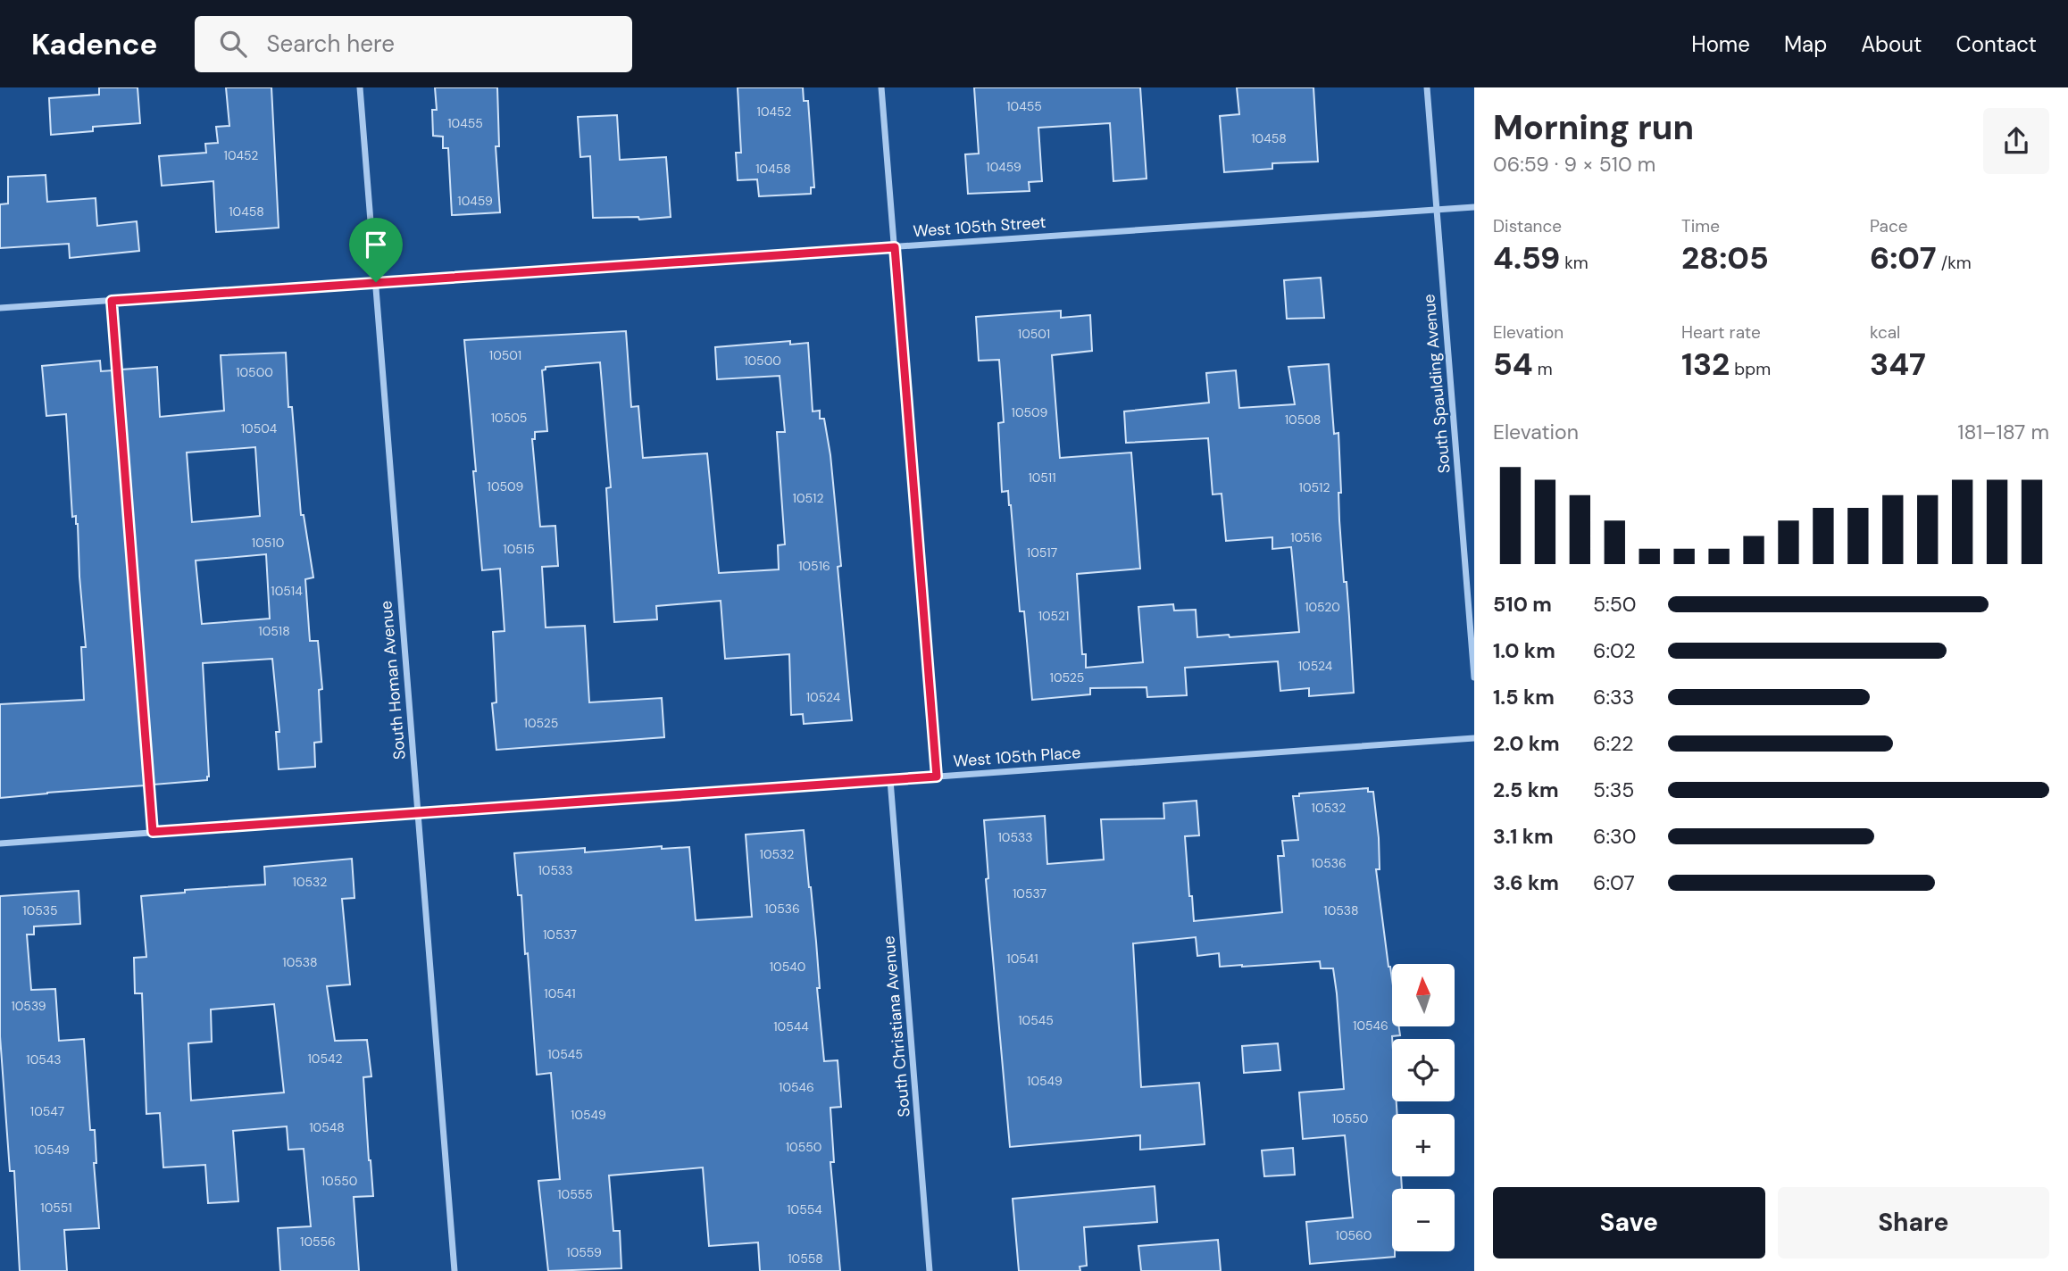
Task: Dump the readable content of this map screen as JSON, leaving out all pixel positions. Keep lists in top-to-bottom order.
{
  "streets": {
    "street": [
      "West 105th Street",
      "South Spaulding Avenue",
      "South Homan Avenue",
      "West 105th Place",
      "South Christiana Avenue"
    ]
  },
  "crossings": [
    ["West 105th Street", "South Spaulding Avenue"],
    ["West 105th Street", "South Homan Avenue"],
    ["South Homan Avenue", "West 105th Place"],
    ["West 105th Place", "South Christiana Avenue"]
  ],
  "house_numbers": [
    "10455",
    "10452",
    "10455",
    "10458",
    "10452",
    "10459",
    "10458",
    "10459",
    "10458",
    "10501",
    "10501",
    "10500",
    "10500",
    "10509",
    "10505",
    "10508",
    "10504",
    "10511",
    "10509",
    "10512",
    "10512",
    "10516",
    "10510",
    "10515",
    "10517",
    "10516",
    "10514",
    "10520",
    "10521",
    "10518",
    "10524",
    "10525",
    "10524",
    "10525",
    "10532",
    "10533",
    "10532",
    "10536",
    "10533",
    "10532",
    "10537",
    "10536",
    "10535",
    "10538",
    "10537",
    "10541",
    "10538",
    "10540",
    "10541",
    "10539",
    "10545",
    "10546",
    "10544",
    "10545",
    "10542",
    "10543",
    "10549",
    "10546",
    "10547",
    "10549",
    "10550",
    "10548",
    "10550",
    "10549",
    "10550",
    "10555",
    "10551",
    "10554",
    "10560",
    "10556",
    "10559",
    "10558"
  ],
  "north": "top",
  "page": {
    "header": "Kadence",
    "search": "Search here",
    "nav": [
      "Home",
      "Map",
      "About",
      "Contact"
    ],
    "heading": ["Morning run", "06:59 · 9 × 510 m"],
    "stats": [
      ["Distance", "4.59 km"],
      ["Time", "28:05"],
      ["Pace", "6:07 /km"],
      ["Elevation", "54 m"],
      ["Heart rate", "132 bpm"],
      ["kcal", "347"]
    ],
    "chart": ["Elevation", "181–187 m"],
    "list": [
      {
        "name": "510 m",
        "note": "5:50"
      },
      {
        "name": "1.0 km",
        "note": "6:02"
      },
      {
        "name": "1.5 km",
        "note": "6:33"
      },
      {
        "name": "2.0 km",
        "note": "6:22"
      },
      {
        "name": "2.5 km",
        "note": "5:35"
      },
      {
        "name": "3.1 km",
        "note": "6:30"
      },
      {
        "name": "3.6 km",
        "note": "6:07"
      }
    ],
    "map_buttons": ["+", "−"],
    "buttons": ["Save", "Share"]
  }
}
